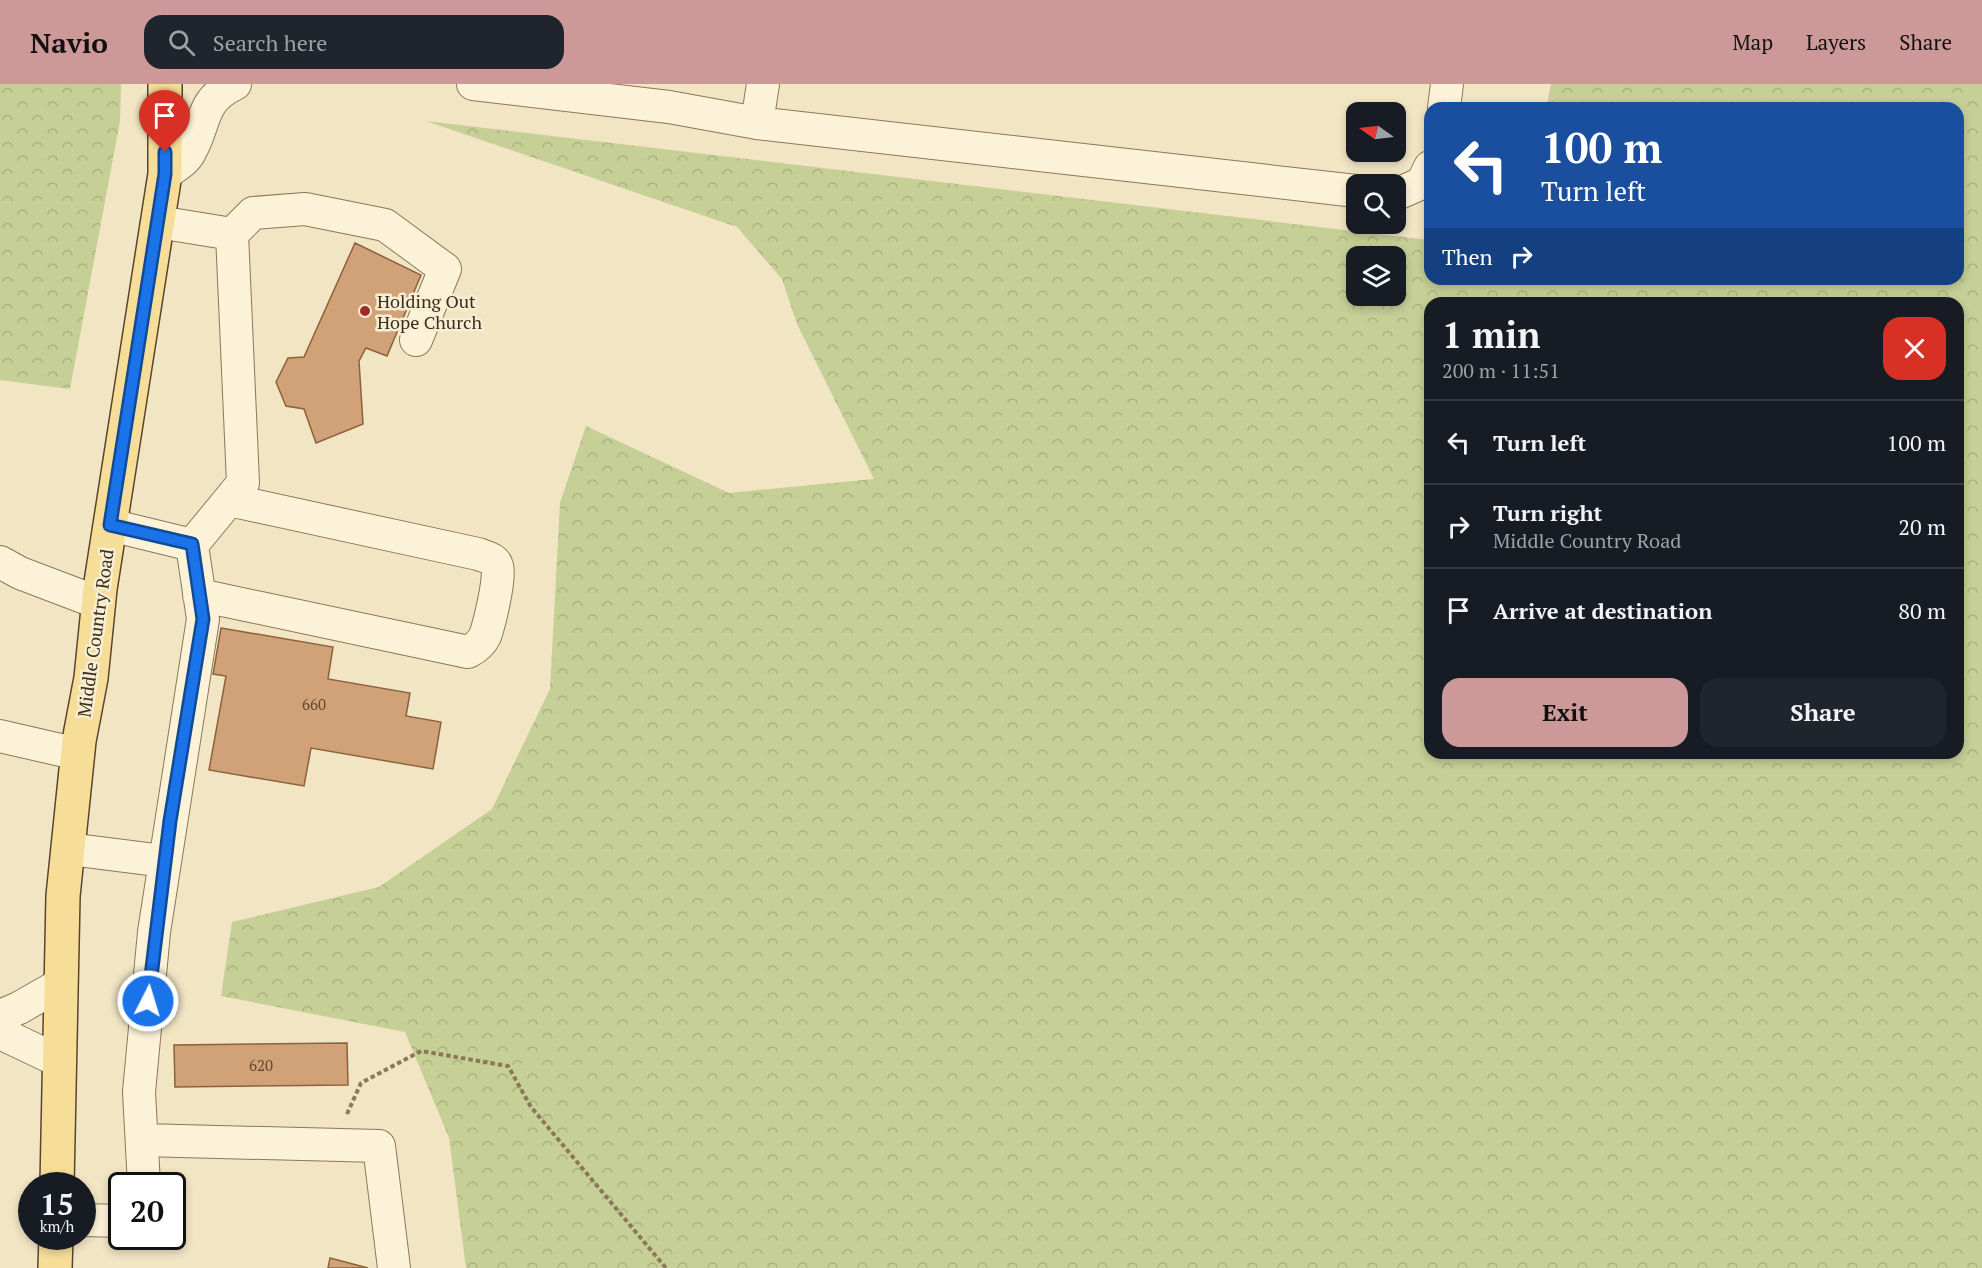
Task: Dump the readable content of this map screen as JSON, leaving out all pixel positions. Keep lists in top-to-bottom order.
{
  "streets": {
    "main road": ["Middle Country Road"]
  },
  "places": ["Holding Out Hope Church"],
  "house_numbers": ["660", "620"],
  "north": "left",
  "page": {
    "header": "Navio",
    "search": "Search here",
    "nav": ["Map", "Layers", "Share"],
    "turn": ["100 m", "Turn left"],
    "then": "Then",
    "heading": ["1 min", "200 m · 11:51"],
    "list": [
      {
        "name": "Turn left",
        "value": "100 m"
      },
      {
        "name": "Turn right",
        "note": "Middle Country Road",
        "value": "20 m"
      },
      {
        "name": "Arrive at destination",
        "value": "80 m"
      }
    ],
    "buttons": ["Exit", "Share"],
    "speed": "15 km/h",
    "limit": "20"
  }
}
